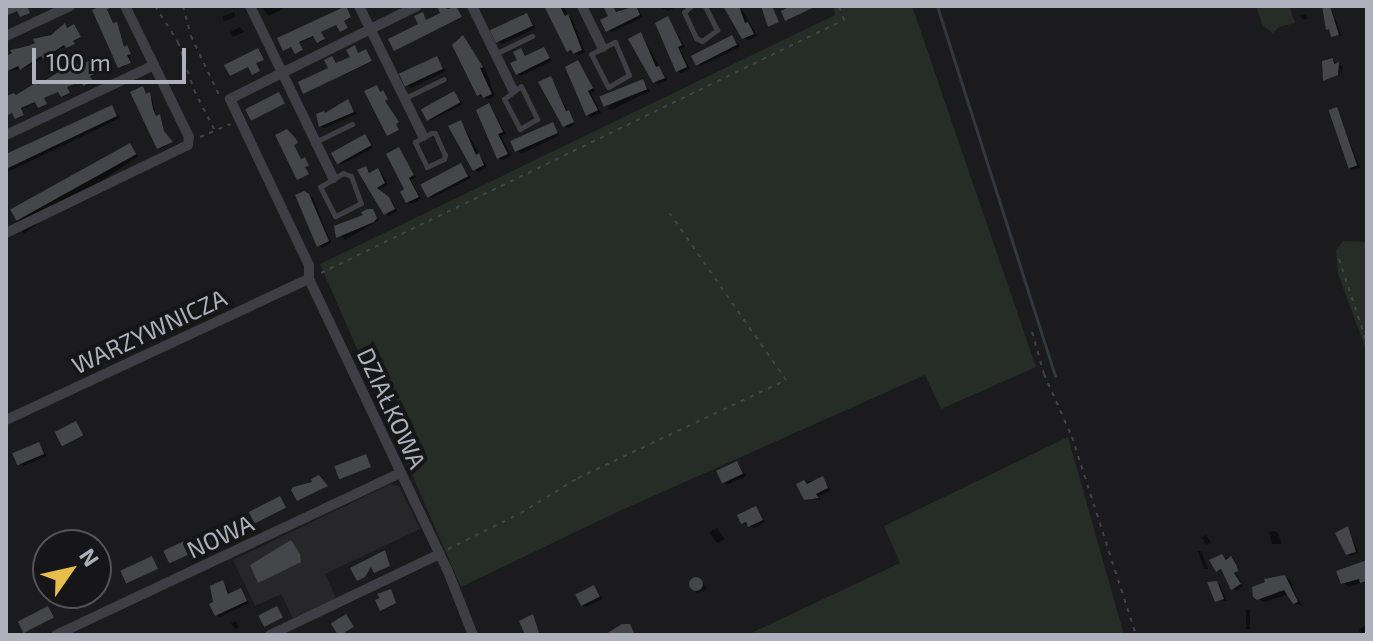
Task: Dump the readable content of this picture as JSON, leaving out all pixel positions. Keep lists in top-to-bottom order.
{
  "streets": {
    "street": ["WARZYWNICZA", "DZIAŁKOWA", "NOWA"]
  },
  "crossings": [
    ["WARZYWNICZA", "DZIAŁKOWA"],
    ["DZIAŁKOWA", "NOWA"]
  ],
  "scale_bar": "100 m",
  "north": "top right"
}
